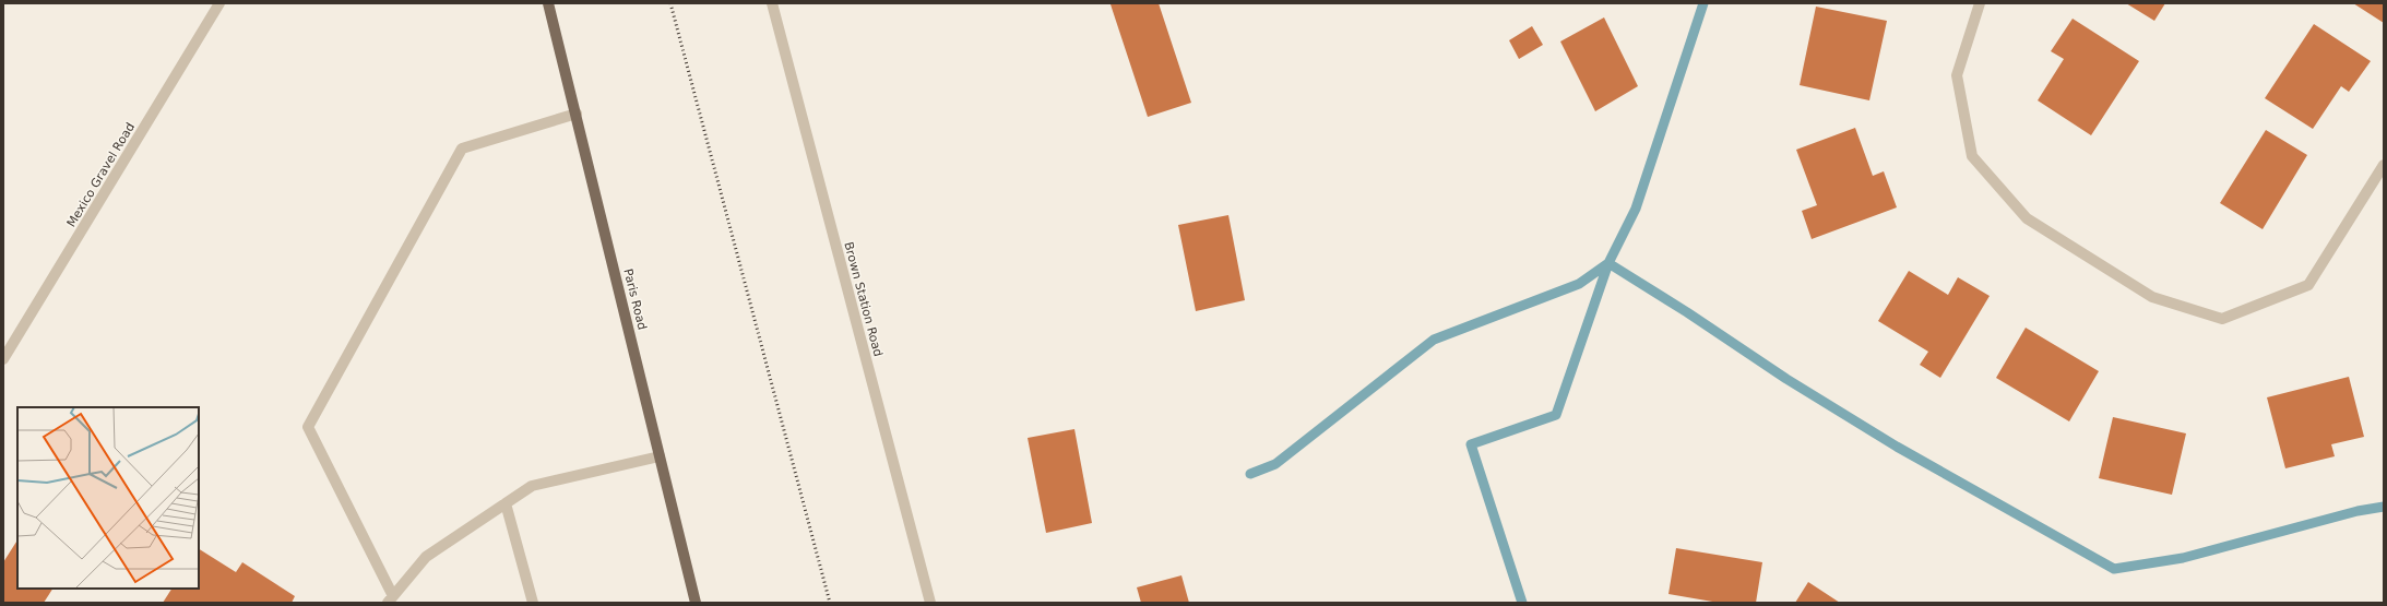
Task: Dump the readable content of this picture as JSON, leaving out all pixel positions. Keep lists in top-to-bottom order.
{
  "streets": {
    "main road": ["Paris Road"],
    "street": ["Mexico Gravel Road", "Brown Station Road"]
  }
}
